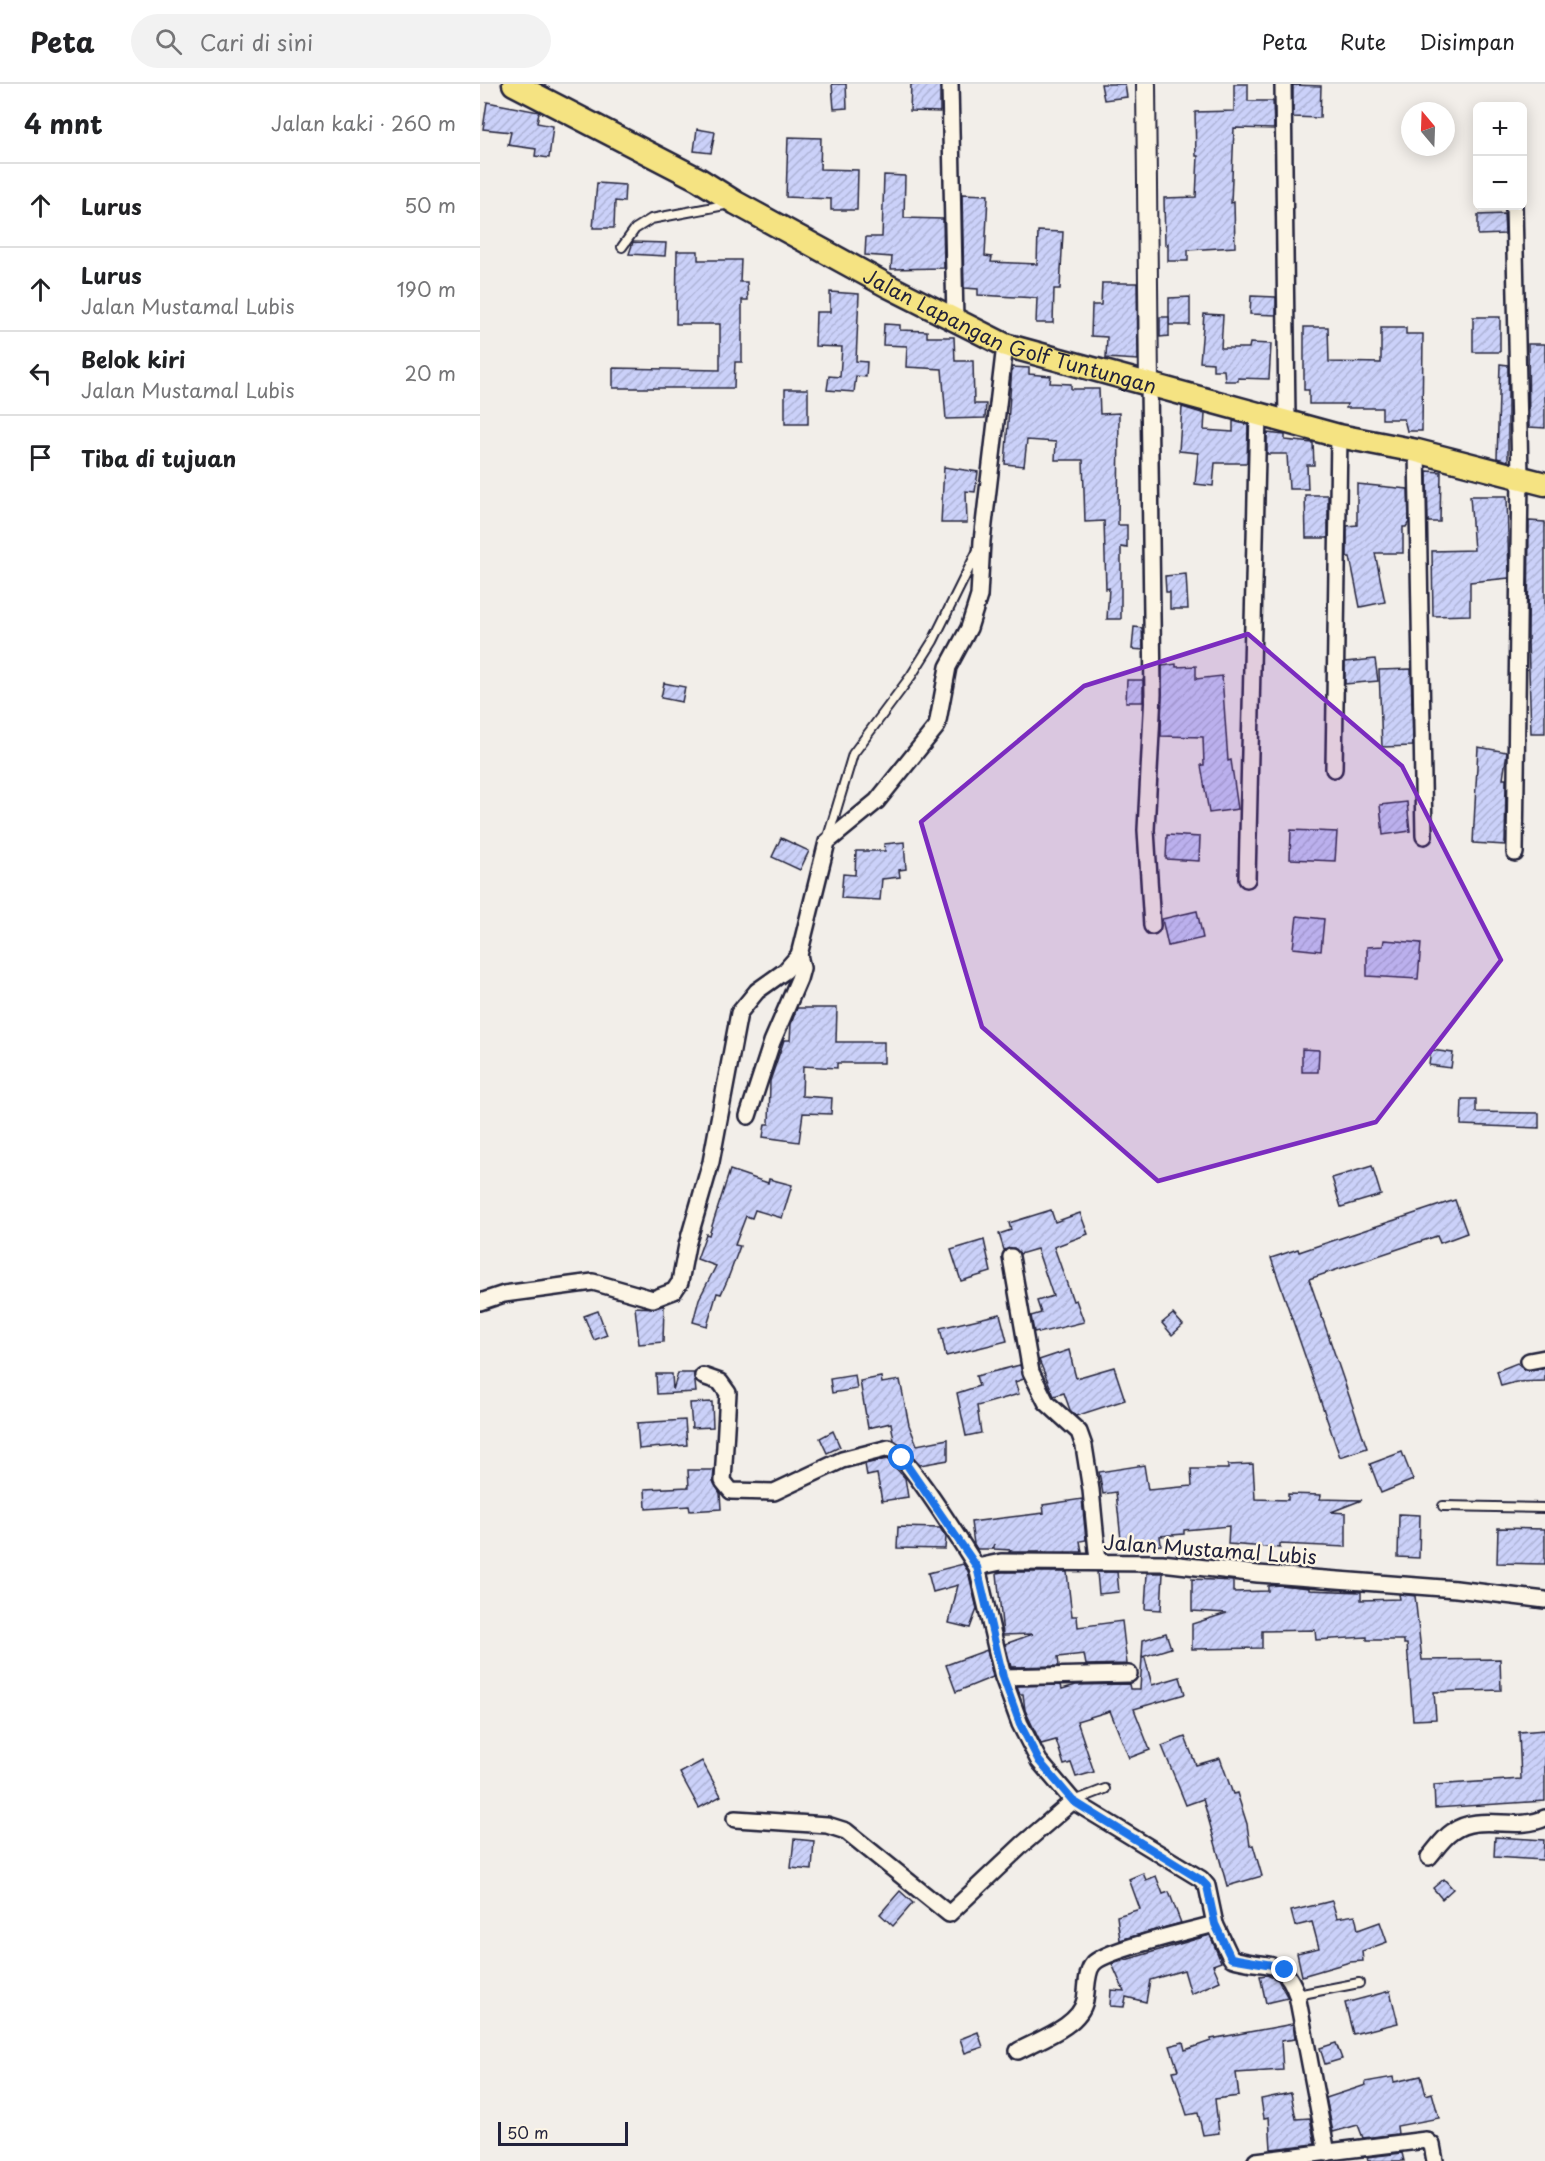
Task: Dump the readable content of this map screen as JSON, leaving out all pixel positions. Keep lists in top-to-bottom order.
{
  "streets": {
    "main road": ["Jalan Lapangan Golf Tuntungan"],
    "street": ["Jalan Mustamal Lubis"]
  },
  "scale_bar": "50 m",
  "north": "top",
  "page": {
    "header": "Peta",
    "search": "Cari di sini",
    "nav": ["Peta", "Rute", "Disimpan"],
    "heading": ["4 mnt", "Jalan kaki · 260 m"],
    "map_buttons": ["+", "−"],
    "list": [
      ["Lurus", "50 m"],
      ["Lurus", "Jalan Mustamal Lubis", "190 m"],
      ["Belok kiri", "Jalan Mustamal Lubis", "20 m"],
      "Tiba di tujuan"
    ],
    "scale": "50 m"
  }
}
